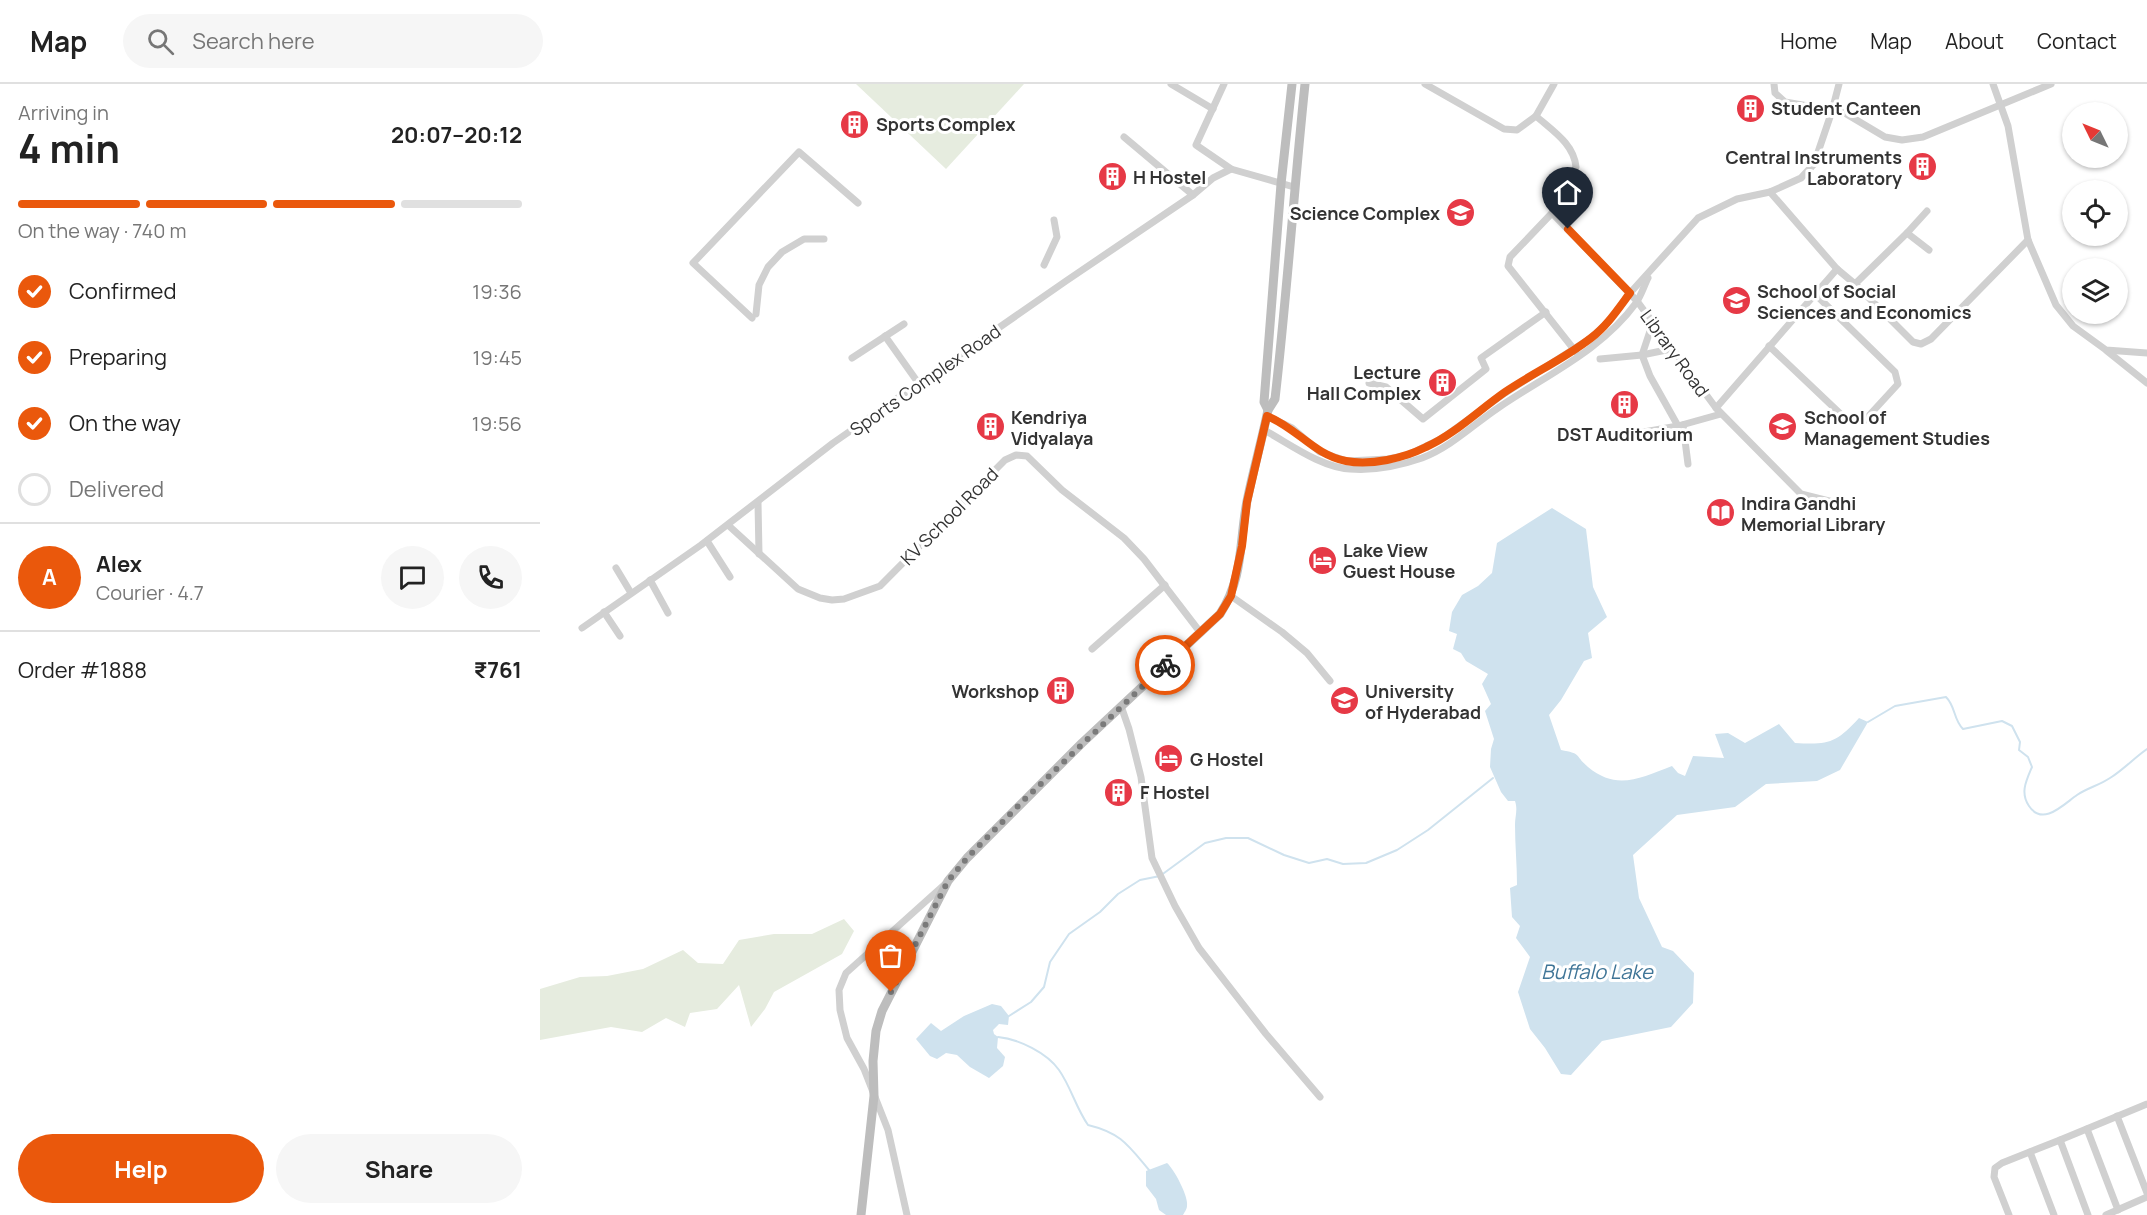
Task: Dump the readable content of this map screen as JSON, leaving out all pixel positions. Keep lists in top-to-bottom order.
{
  "streets": {
    "street": ["Library Road", "Sports Complex Road", "KV School Road"]
  },
  "crossings": [
    ["Sports Complex Road", "KV School Road"]
  ],
  "water": ["Buffalo Lake"],
  "places": {
    "building": [
      "Student Canteen",
      "Sports Complex",
      "Central Instruments Laboratory",
      "H Hostel",
      "Lecture Hall Complex",
      "DST Auditorium",
      "Kendriya Vidyalaya",
      "Workshop",
      "F Hostel"
    ],
    "school or university": [
      "Science Complex",
      "School of Social Sciences and Economics",
      "School of Management Studies",
      "University of Hyderabad"
    ],
    "library": ["Indira Gandhi Memorial Library"],
    "hotel": ["Lake View Guest House", "G Hostel"]
  },
  "north": "top left",
  "page": {
    "header": "Map",
    "search": "Search here",
    "nav": [
      "Home",
      "Map",
      "About",
      "Contact"
    ],
    "heading": ["4 min", "Arriving in", "20:07–20:12"],
    "panel": [
      "Alex",
      "Courier · 4.7",
      "Order #1888",
      "₹761"
    ],
    "bar": "On the way · 740 m",
    "list": [
      ["Confirmed", "19:36"],
      ["Preparing", "19:45"],
      ["On the way", "19:56"],
      "Delivered"
    ],
    "round": "A",
    "buttons": ["Help", "Share"]
  }
}
